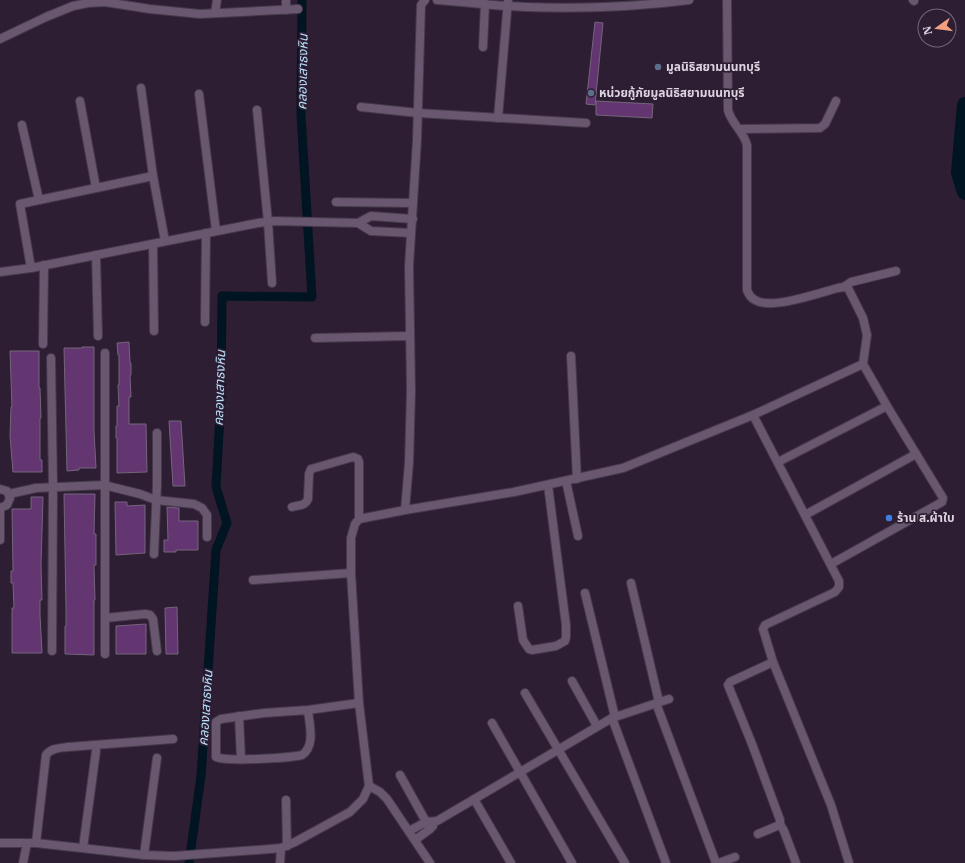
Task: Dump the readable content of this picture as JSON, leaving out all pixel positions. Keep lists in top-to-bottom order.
{
  "water": ["คลองเสาธงหิน"],
  "places": ["มูลนิธิสยามนนทบุรี", "หน่วยกู้ภัยมูลนิธิสยามนนทบุรี", "ร้าน ส.ผ้าใบ"],
  "north": "left"
}
